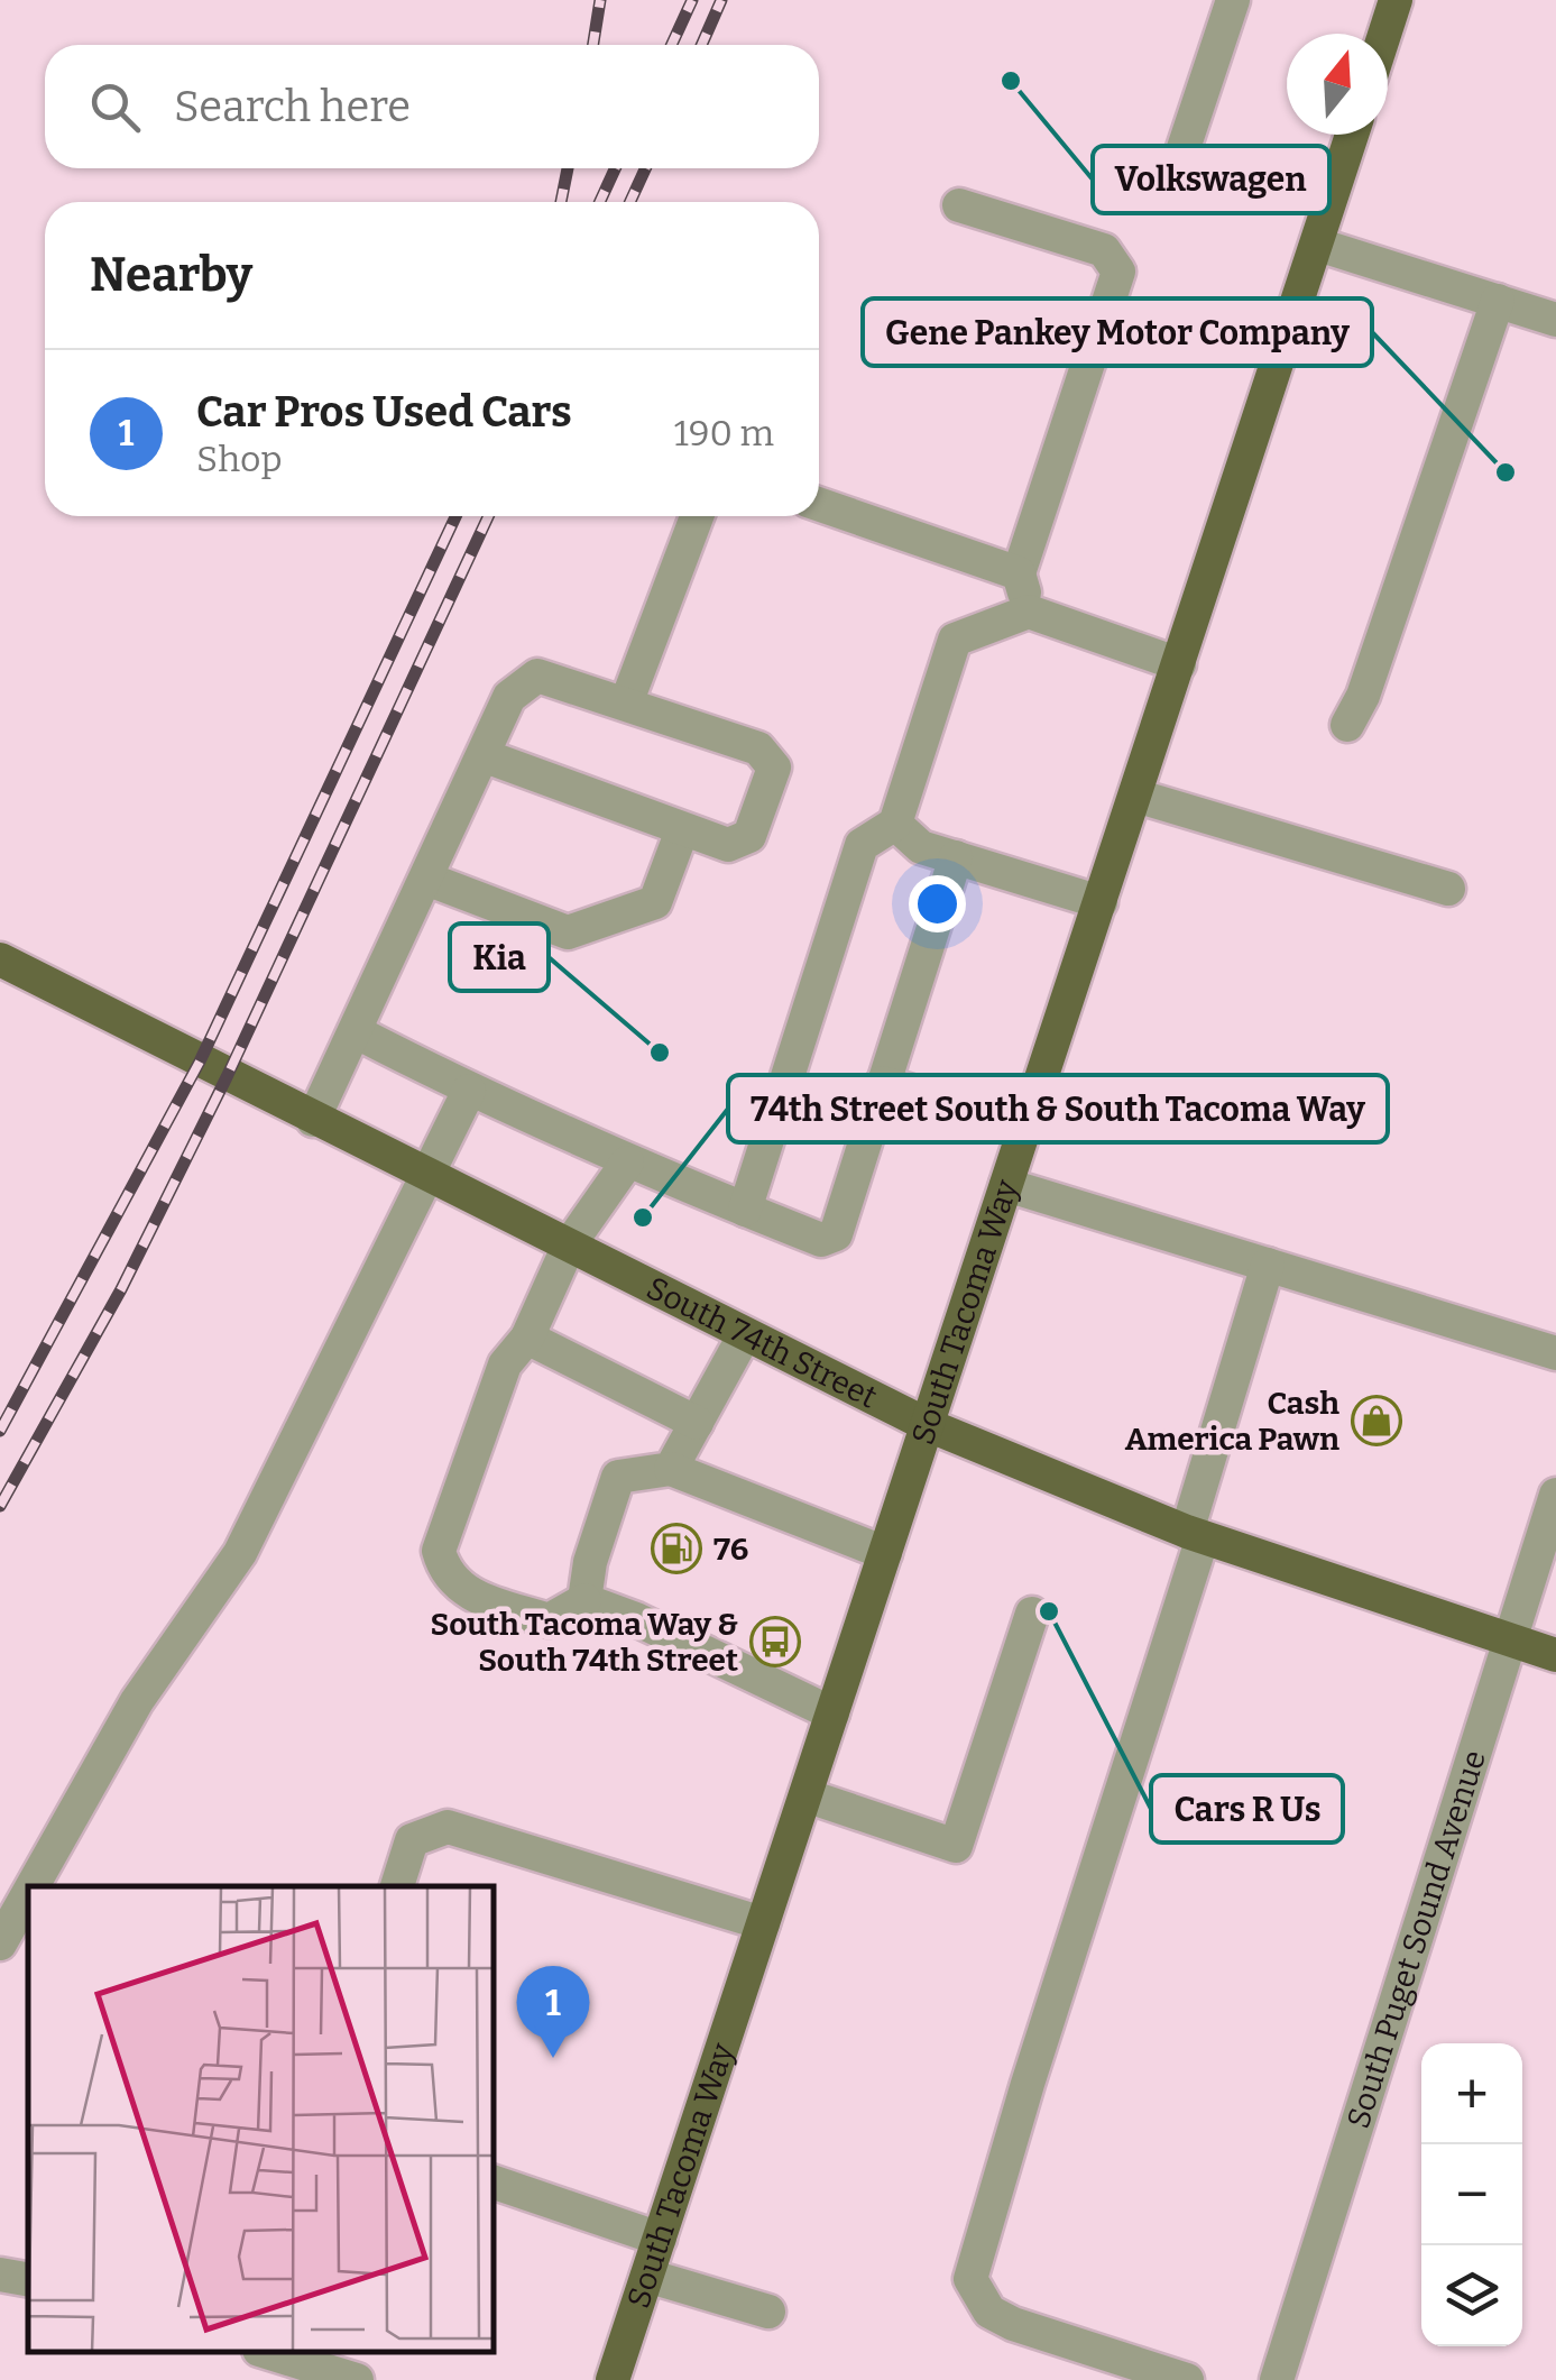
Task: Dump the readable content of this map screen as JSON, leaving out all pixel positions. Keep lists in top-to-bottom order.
{
  "streets": {
    "main road": ["South Tacoma Way", "South 74th Street"],
    "street": ["South Puget Sound Avenue"]
  },
  "crossings": [
    ["South Tacoma Way", "South 74th Street"],
    ["South 74th Street", "South Puget Sound Avenue"]
  ],
  "places": {
    "other": [
      "Volkswagen",
      "Gene Pankey Motor Company",
      "Kia",
      "74th Street South & South Tacoma Way",
      "Cars R Us"
    ],
    "shop": ["Cash America Pawn"],
    "fuel station": ["76"],
    "bus stop": ["South Tacoma Way & South 74th Street"]
  },
  "north": "top",
  "page": {
    "search": "Search here",
    "heading": "Nearby",
    "list": [
      {
        "mark": "1",
        "name": "Car Pros Used Cars",
        "note": "Shop",
        "value": "190 m"
      }
    ],
    "pins": "1",
    "map_buttons": ["+", "−"]
  }
}
